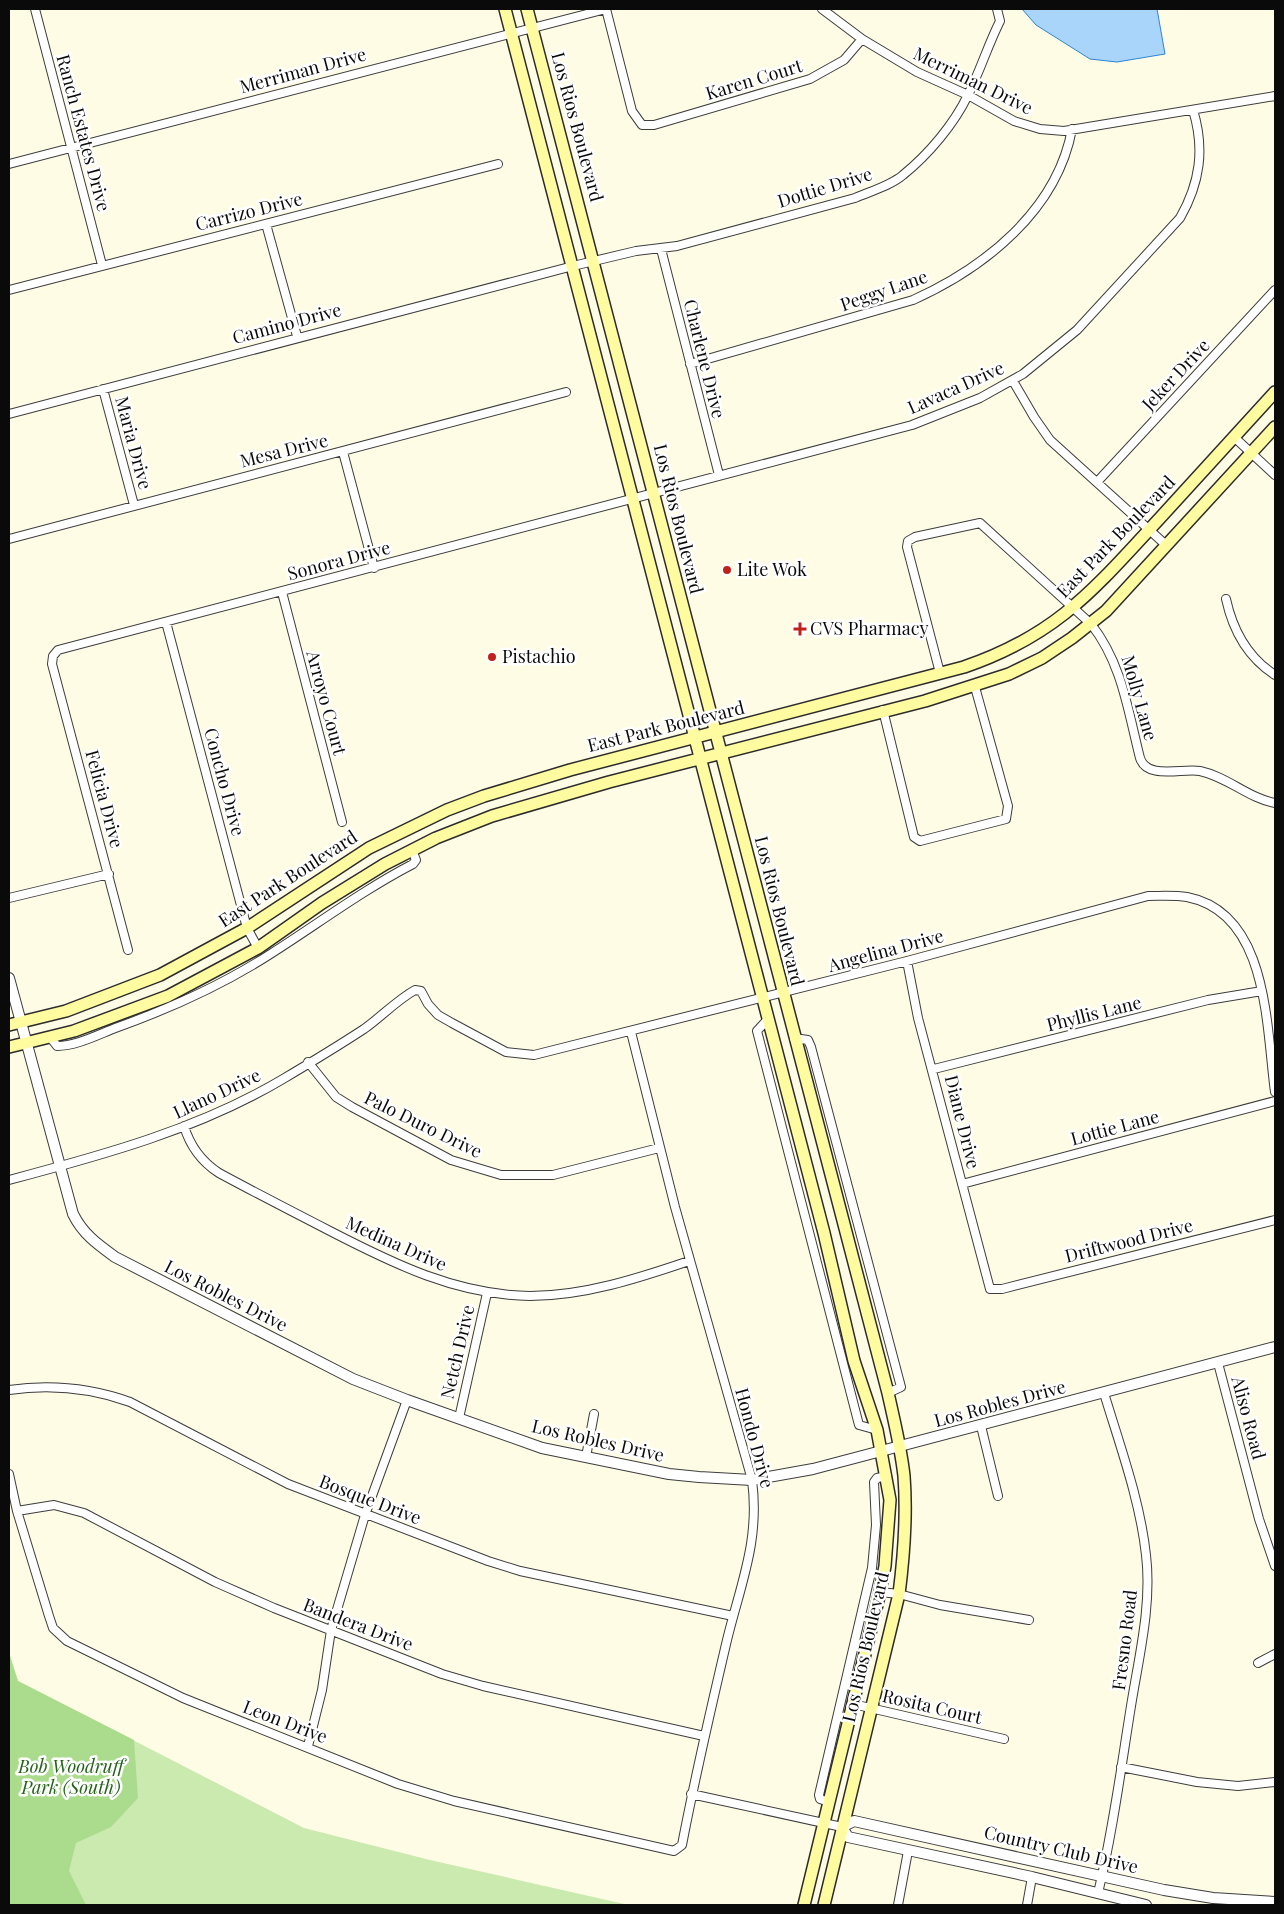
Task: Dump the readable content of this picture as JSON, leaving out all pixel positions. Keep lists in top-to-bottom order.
{
  "streets": {
    "main road": ["Los Rios Boulevard", "East Park Boulevard"],
    "street": [
      "Merriman Drive",
      "Karen Court",
      "Ranch Estates Drive",
      "Dottie Drive",
      "Carrizo Drive",
      "Peggy Lane",
      "Camino Drive",
      "Charlene Drive",
      "Jeker Drive",
      "Lavaca Drive",
      "Maria Drive",
      "Mesa Drive",
      "Sonora Drive",
      "Molly Lane",
      "Arroyo Court",
      "Concho Drive",
      "Felicia Drive",
      "Angelina Drive",
      "Phyllis Lane",
      "Llano Drive",
      "Diane Drive",
      "Palo Duro Drive",
      "Lottie Lane",
      "Driftwood Drive",
      "Medina Drive",
      "Los Robles Drive",
      "Netch Drive",
      "Aliso Road",
      "Hondo Drive",
      "Bosque Drive",
      "Bandera Drive",
      "Fresno Road",
      "Rosita Court",
      "Leon Drive",
      "Country Club Drive"
    ]
  },
  "crossings": [
    ["Merriman Drive", "Karen Court"],
    ["Merriman Drive", "Los Rios Boulevard"],
    ["Merriman Drive", "Ranch Estates Drive"],
    ["Merriman Drive", "Dottie Drive"],
    ["Merriman Drive", "Peggy Lane"],
    ["Merriman Drive", "Lavaca Drive"],
    ["Los Rios Boulevard", "Dottie Drive"],
    ["Los Rios Boulevard", "Camino Drive"],
    ["Los Rios Boulevard", "Lavaca Drive"],
    ["Los Rios Boulevard", "East Park Boulevard"],
    ["Los Rios Boulevard", "Sonora Drive"],
    ["Los Rios Boulevard", "Angelina Drive"],
    ["Los Rios Boulevard", "Los Robles Drive"],
    ["Los Rios Boulevard", "Rosita Court"],
    ["Los Rios Boulevard", "Country Club Drive"],
    ["Ranch Estates Drive", "Carrizo Drive"],
    ["Dottie Drive", "Camino Drive"],
    ["Dottie Drive", "Charlene Drive"],
    ["Peggy Lane", "Charlene Drive"],
    ["Camino Drive", "Maria Drive"],
    ["Charlene Drive", "Lavaca Drive"],
    ["Lavaca Drive", "Sonora Drive"],
    ["Maria Drive", "Mesa Drive"],
    ["East Park Boulevard", "Molly Lane"],
    ["East Park Boulevard", "Concho Drive"],
    ["East Park Boulevard", "Los Robles Drive"],
    ["Sonora Drive", "Arroyo Court"],
    ["Sonora Drive", "Concho Drive"],
    ["Sonora Drive", "Felicia Drive"],
    ["Angelina Drive", "Phyllis Lane"],
    ["Angelina Drive", "Llano Drive"],
    ["Angelina Drive", "Diane Drive"],
    ["Angelina Drive", "Hondo Drive"],
    ["Phyllis Lane", "Diane Drive"],
    ["Llano Drive", "Palo Duro Drive"],
    ["Llano Drive", "Medina Drive"],
    ["Llano Drive", "Los Robles Drive"],
    ["Diane Drive", "Lottie Lane"],
    ["Diane Drive", "Driftwood Drive"],
    ["Palo Duro Drive", "Hondo Drive"],
    ["Medina Drive", "Netch Drive"],
    ["Medina Drive", "Hondo Drive"],
    ["Los Robles Drive", "Netch Drive"],
    ["Los Robles Drive", "Aliso Road"],
    ["Los Robles Drive", "Hondo Drive"],
    ["Los Robles Drive", "Fresno Road"],
    ["Hondo Drive", "Bosque Drive"],
    ["Hondo Drive", "Bandera Drive"],
    ["Hondo Drive", "Leon Drive"],
    ["Hondo Drive", "Country Club Drive"],
    ["Bandera Drive", "Leon Drive"],
    ["Fresno Road", "Country Club Drive"]
  ],
  "parks": ["Bob Woodruff Park (South)"],
  "places": {
    "other": ["Lite Wok", "Pistachio"],
    "health": ["CVS Pharmacy"]
  }
}
